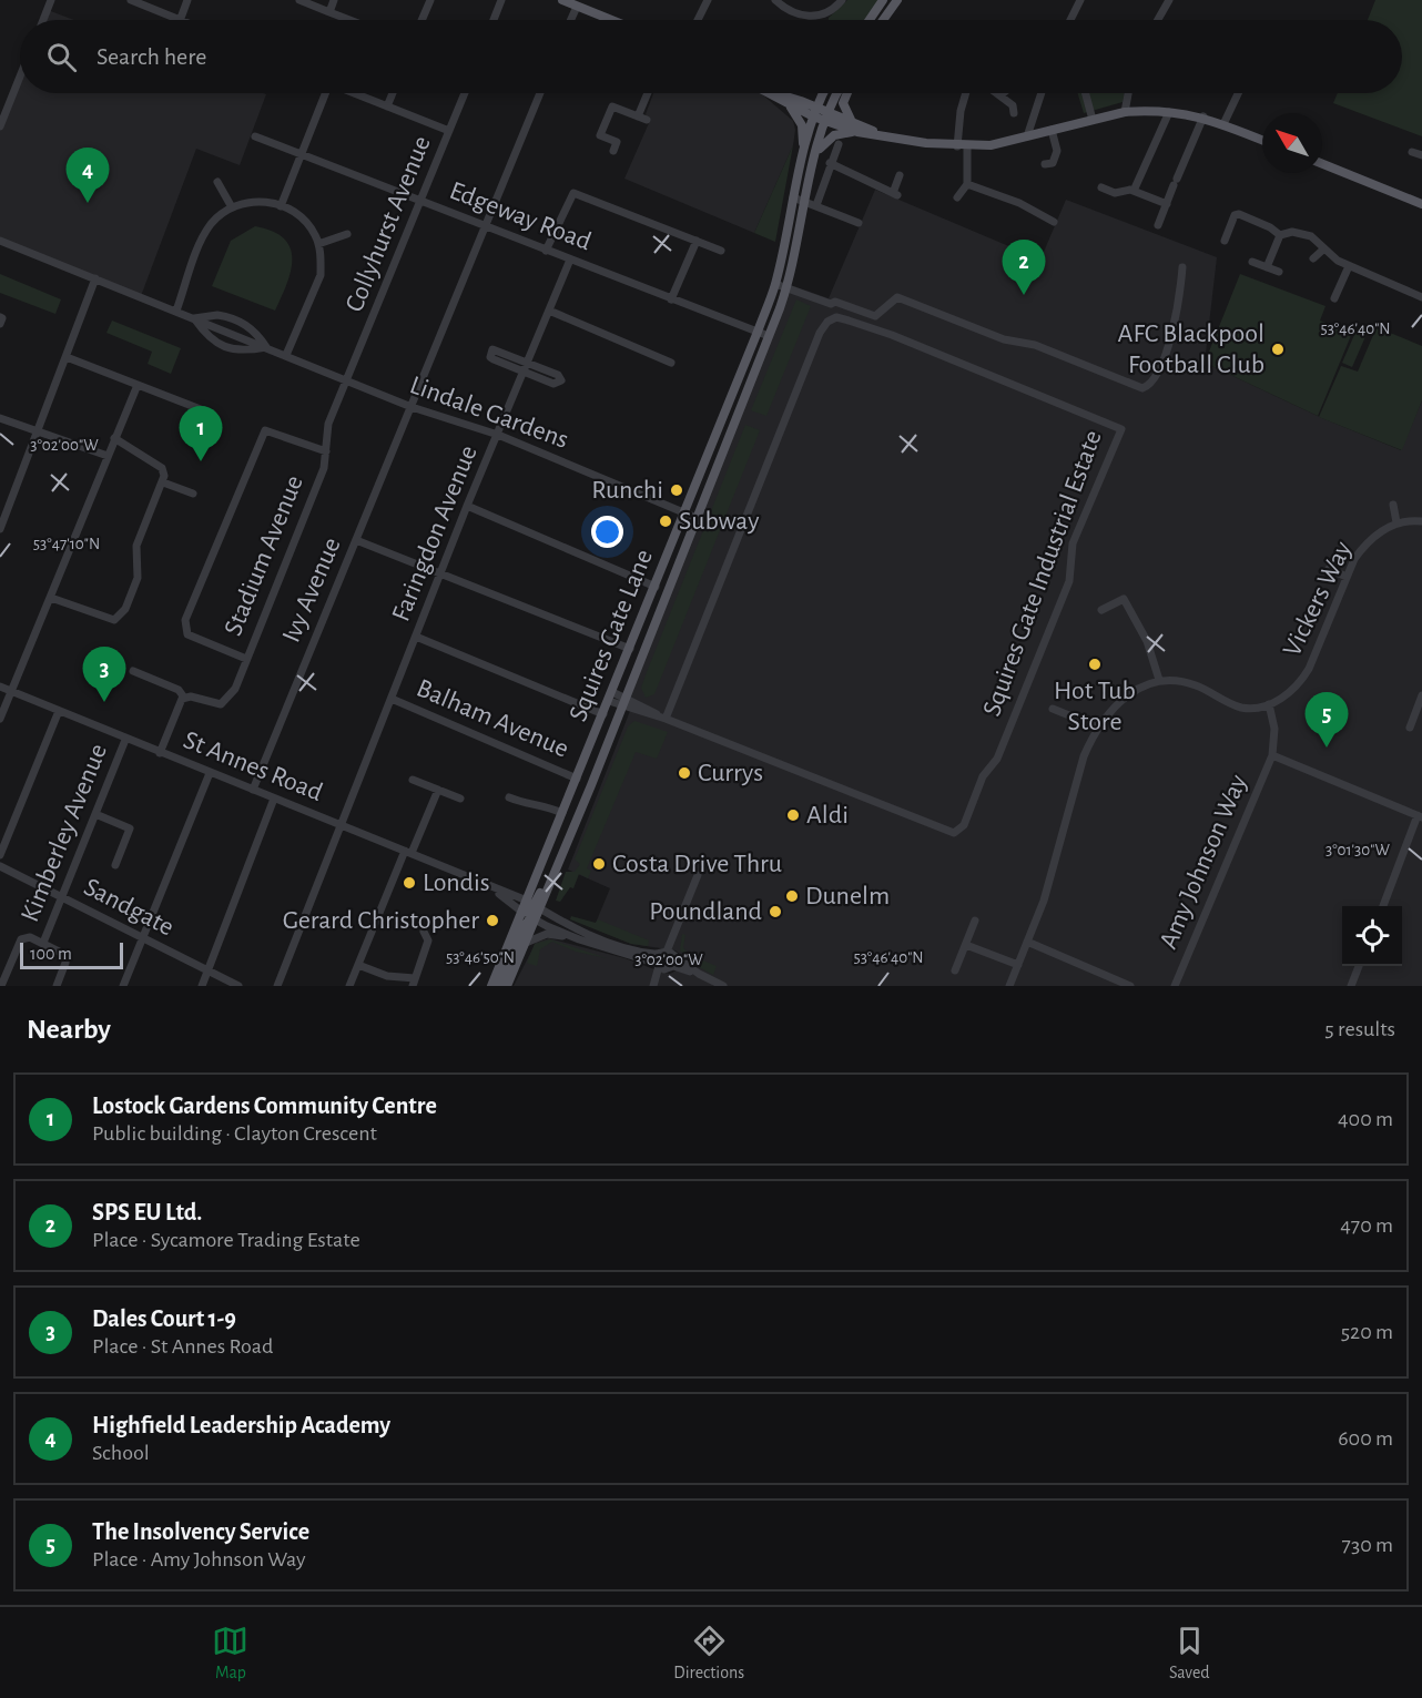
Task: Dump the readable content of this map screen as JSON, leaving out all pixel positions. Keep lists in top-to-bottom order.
{
  "streets": {
    "main road": ["Squires Gate Lane"],
    "street": [
      "Edgeway Road",
      "Collyhurst Avenue",
      "Lindale Gardens",
      "Faringdon Avenue",
      "Stadium Avenue",
      "Squires Gate Industrial Estate",
      "Ivy Avenue",
      "Vickers Way",
      "Balham Avenue",
      "St Annes Road",
      "Kimberley Avenue",
      "Amy Johnson Way",
      "Sandgate"
    ]
  },
  "crossings": [
    ["Edgeway Road", "Collyhurst Avenue"],
    ["Edgeway Road", "Faringdon Avenue"],
    ["Edgeway Road", "Ivy Avenue"],
    ["Edgeway Road", "Squires Gate Lane"],
    ["Collyhurst Avenue", "Lindale Gardens"],
    ["Collyhurst Avenue", "Stadium Avenue"],
    ["Lindale Gardens", "Faringdon Avenue"],
    ["Lindale Gardens", "Stadium Avenue"],
    ["Lindale Gardens", "Ivy Avenue"],
    ["Lindale Gardens", "Squires Gate Lane"],
    ["Faringdon Avenue", "Balham Avenue"],
    ["Faringdon Avenue", "St Annes Road"],
    ["Ivy Avenue", "St Annes Road"],
    ["Vickers Way", "Amy Johnson Way"],
    ["Squires Gate Lane", "Balham Avenue"],
    ["Squires Gate Lane", "St Annes Road"],
    ["St Annes Road", "Kimberley Avenue"],
    ["Kimberley Avenue", "Sandgate"]
  ],
  "places": [
    "AFC Blackpool Football Club",
    "Runchi",
    "Subway",
    "Hot Tub Store",
    "Currys",
    "Aldi",
    "Costa Drive Thru",
    "Londis",
    "Dunelm",
    "Poundland",
    "Gerard Christopher"
  ],
  "scale_bar": "100 m",
  "north": "top left",
  "page": {
    "search": "Search here",
    "pins": [
      "4",
      "2",
      "1",
      "3",
      "5"
    ],
    "scale": "100 m",
    "heading": ["Nearby", "5 results"],
    "list": [
      {
        "mark": "1",
        "name": "Lostock Gardens Community Centre",
        "note": "Public building · Clayton Crescent",
        "value": "400 m"
      },
      {
        "mark": "2",
        "name": "SPS EU Ltd.",
        "note": "Place · Sycamore Trading Estate",
        "value": "470 m"
      },
      {
        "mark": "3",
        "name": "Dales Court 1-9",
        "note": "Place · St Annes Road",
        "value": "520 m"
      },
      {
        "mark": "4",
        "name": "Highfield Leadership Academy",
        "note": "School",
        "value": "600 m"
      },
      {
        "mark": "5",
        "name": "The Insolvency Service",
        "note": "Place · Amy Johnson Way",
        "value": "730 m"
      }
    ],
    "nav": ["Map", "Directions", "Saved"]
  },
  "coordinates": [
    "53°46'40\"N",
    "3°02'00\"W",
    "53°47'10\"N",
    "3°01'30\"W",
    "53°46'50\"N"
  ]
}
